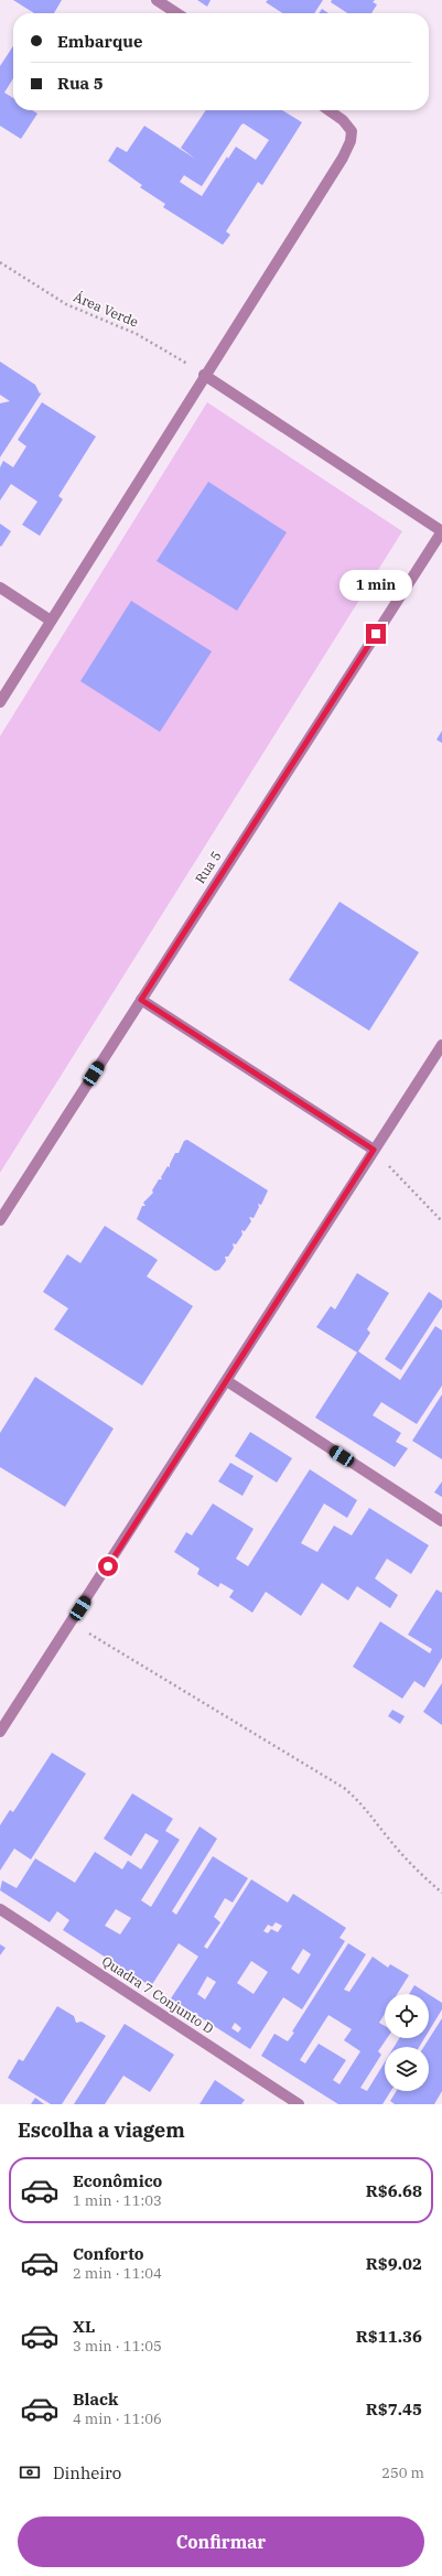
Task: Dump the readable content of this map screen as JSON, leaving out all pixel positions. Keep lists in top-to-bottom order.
{
  "streets": {
    "street": ["Rua 5", "Quadra 7 Conjunto D"],
    "path": ["Área Verde"]
  },
  "page": {
    "banner": ["Embarque", "Rua 5"],
    "bubble": "1 min",
    "heading": "Escolha a viagem",
    "list": [
      {
        "name": "Econômico",
        "note": "1 min · 11:03",
        "value": "R$6.68"
      },
      {
        "name": "Conforto",
        "note": "2 min · 11:04",
        "value": "R$9.02"
      },
      {
        "name": "XL",
        "note": "3 min · 11:05",
        "value": "R$11.36"
      },
      {
        "name": "Black",
        "note": "4 min · 11:06",
        "value": "R$7.45"
      }
    ],
    "pay": ["Dinheiro", "250 m"],
    "buttons": "Confirmar"
  }
}
